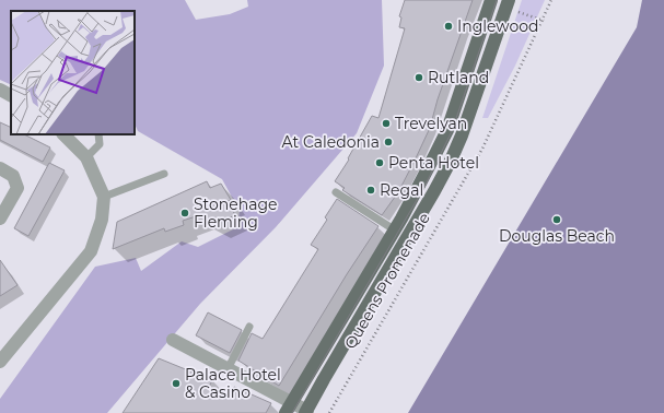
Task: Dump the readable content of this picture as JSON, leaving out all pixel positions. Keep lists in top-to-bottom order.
{
  "streets": {
    "main road": ["Queens Promenade"]
  },
  "places": [
    "Inglewood",
    "Rutland",
    "Trevelyan",
    "At Caledonia",
    "Penta Hotel",
    "Regal",
    "Stonehage Fleming",
    "Douglas Beach",
    "Palace Hotel & Casino"
  ]
}
